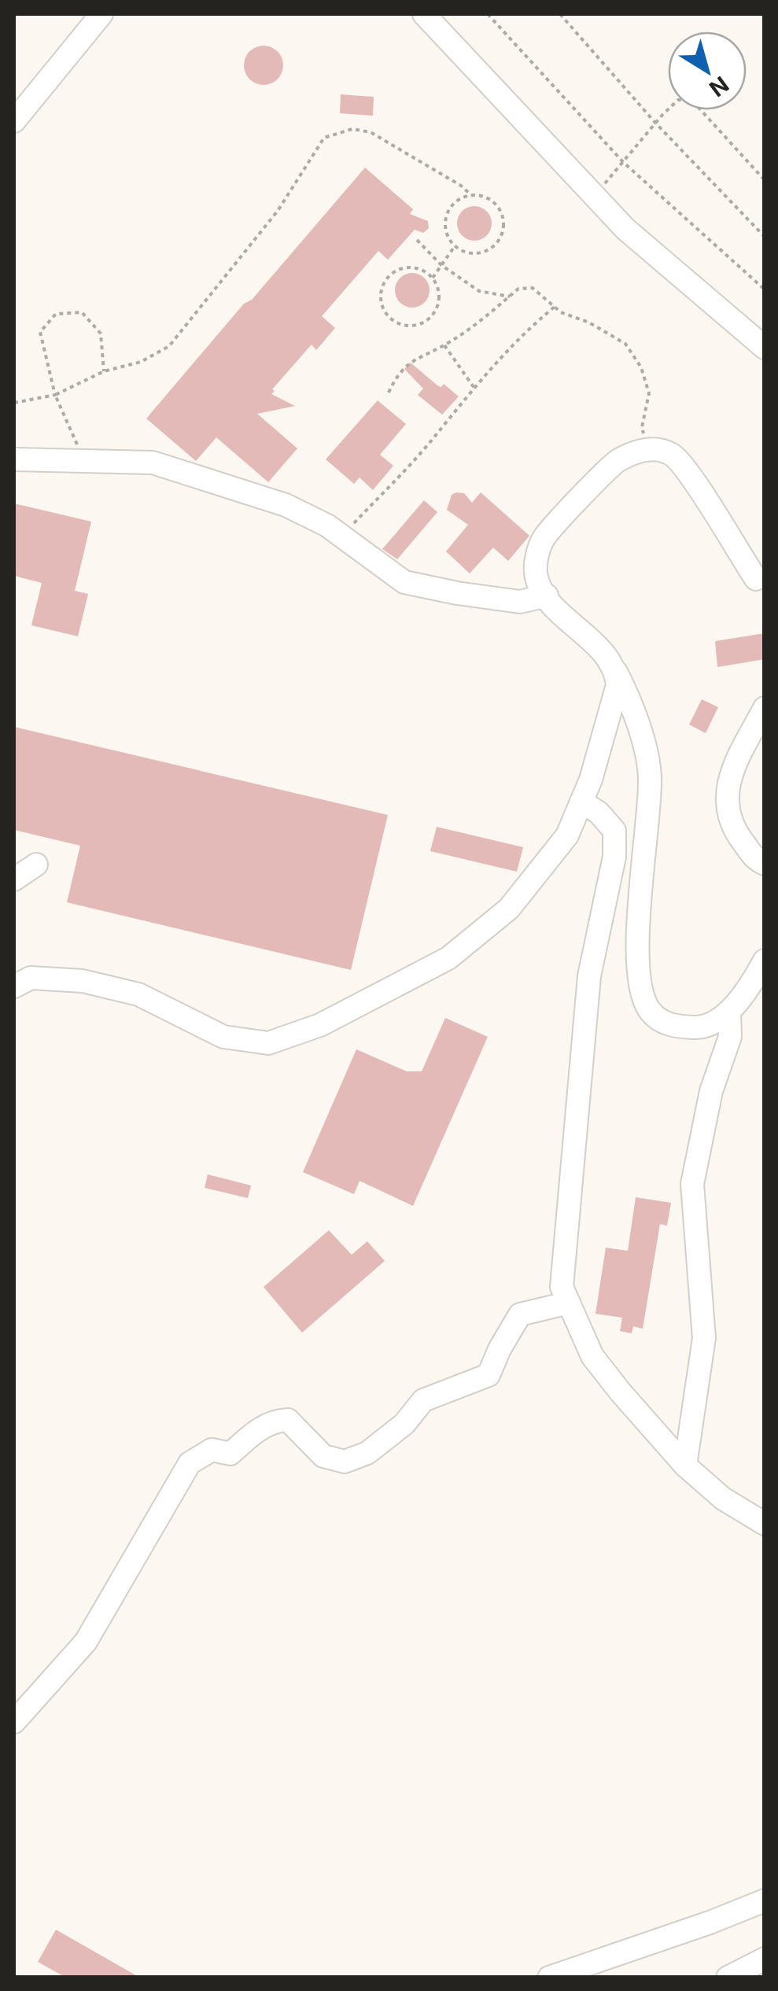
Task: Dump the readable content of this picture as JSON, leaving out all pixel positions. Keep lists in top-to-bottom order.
{
  "north": "bottom right"
}
